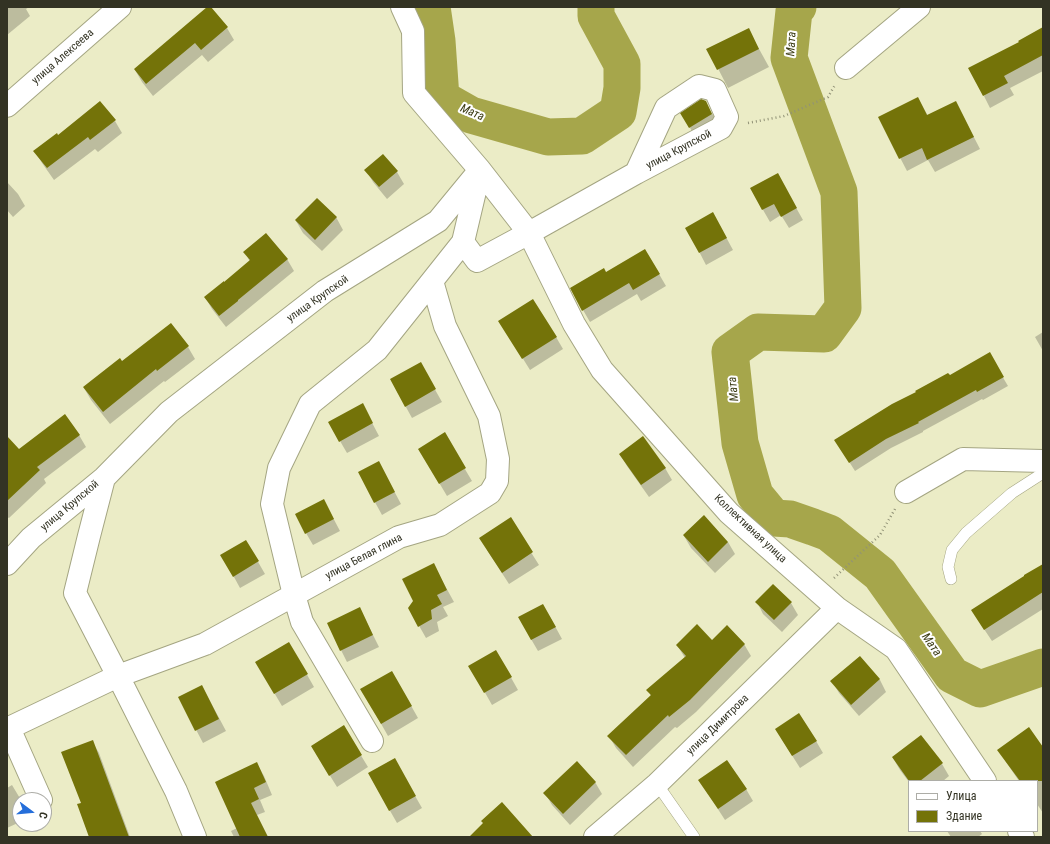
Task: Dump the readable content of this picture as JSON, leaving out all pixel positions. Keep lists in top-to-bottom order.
{
  "streets": {
    "street": [
      "улица Алексеева",
      "улица Крупской",
      "Коллективная улица",
      "улица Белая глина",
      "улица Димитрова"
    ]
  },
  "crossings": [
    ["улица Крупской", "Коллективная улица"],
    ["Коллективная улица", "улица Димитрова"]
  ],
  "water": ["Мата"],
  "legend": ["Улица", "Здание"],
  "north": "right"
}
